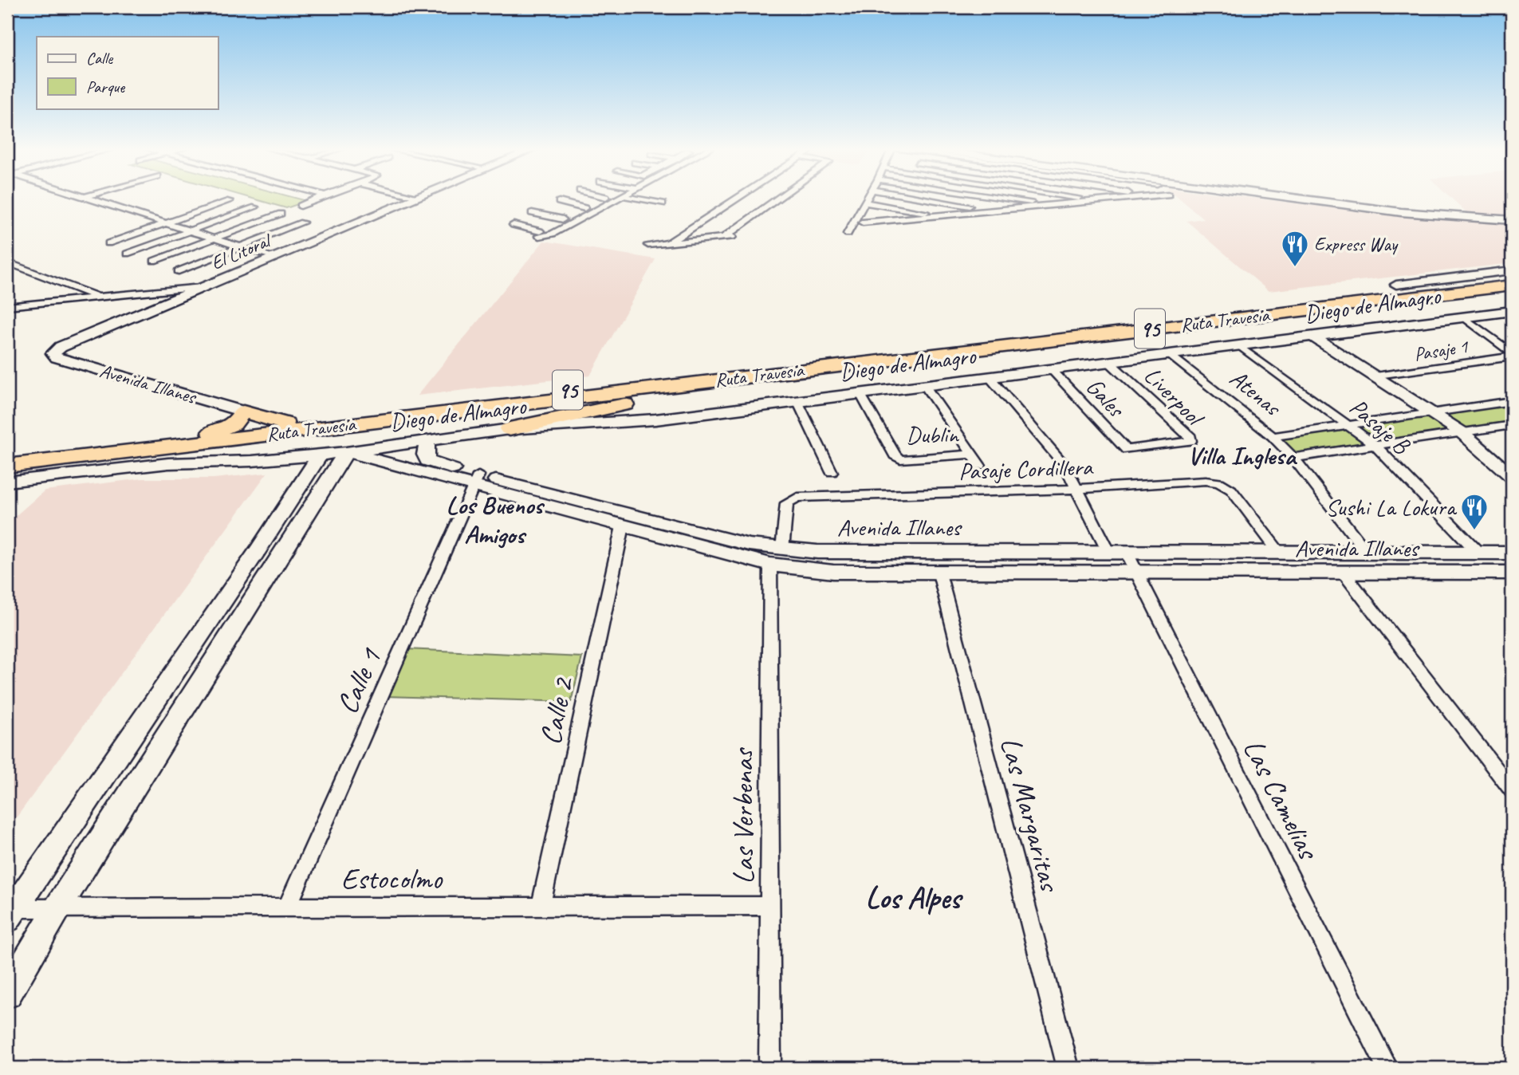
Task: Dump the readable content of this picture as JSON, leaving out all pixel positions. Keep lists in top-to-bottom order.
{
  "streets": {
    "highway": ["Ruta Travesía", "95"],
    "main road": ["El Litoral", "Diego de Almagro", "Avenida Illanes"],
    "street": [
      "Pasaje 1",
      "Atenas",
      "Liverpool",
      "Gales",
      "Pasaje B",
      "Dublin",
      "Pasaje Cordillera",
      "Calle 1",
      "Calle 2",
      "Las Camelias",
      "Las Margaritas",
      "Las Verbenas",
      "Estocolmo"
    ]
  },
  "crossings": [
    ["El Litoral", "Avenida Illanes"],
    ["Diego de Almagro", "Ruta Travesía"],
    ["Diego de Almagro", "Avenida Illanes"],
    ["Diego de Almagro", "Atenas"],
    ["Diego de Almagro", "Liverpool"],
    ["Diego de Almagro", "Gales"],
    ["Diego de Almagro", "Pasaje B"],
    ["Diego de Almagro", "Dublin"],
    ["Diego de Almagro", "Las Camelias"],
    ["Avenida Illanes", "Atenas"],
    ["Avenida Illanes", "Pasaje B"],
    ["Avenida Illanes", "Pasaje Cordillera"],
    ["Avenida Illanes", "Calle 1"],
    ["Avenida Illanes", "Calle 2"],
    ["Avenida Illanes", "Las Camelias"],
    ["Avenida Illanes", "Las Margaritas"],
    ["Avenida Illanes", "Las Verbenas"],
    ["Liverpool", "Gales"],
    ["Pasaje Cordillera", "Las Camelias"],
    ["Calle 1", "Estocolmo"],
    ["Calle 2", "Estocolmo"],
    ["Las Verbenas", "Estocolmo"]
  ],
  "districts": ["Villa Inglesa", "Los Buenos Amigos", "Los Alpes"],
  "places": {
    "restaurant": ["Express Way", "Sushi La Lokura"]
  },
  "legend": ["Calle", "Parque"]
}
